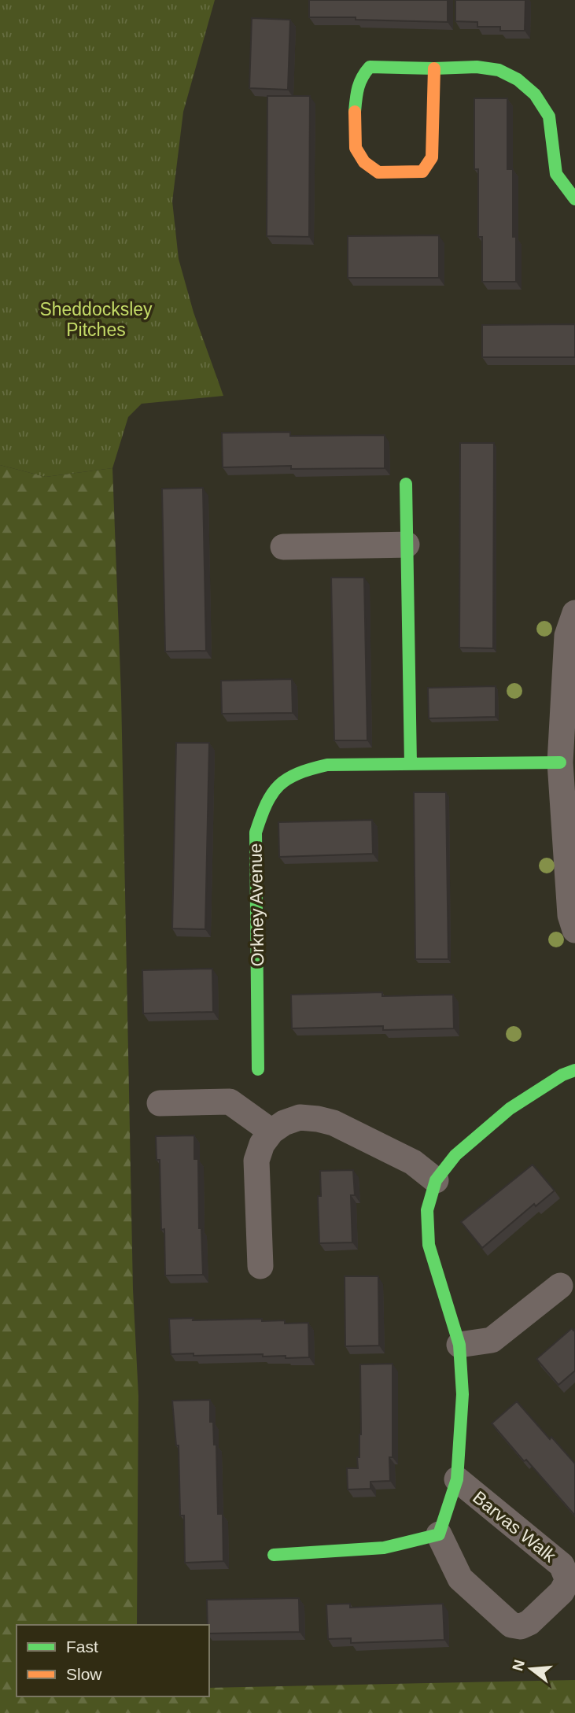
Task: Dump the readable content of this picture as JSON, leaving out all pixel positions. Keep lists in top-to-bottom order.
{
  "streets": {
    "street": ["Orkney Avenue", "Barvas Walk"]
  },
  "parks": ["Sheddocksley Pitches"],
  "legend": ["Fast", "Slow"],
  "north": "left"
}
